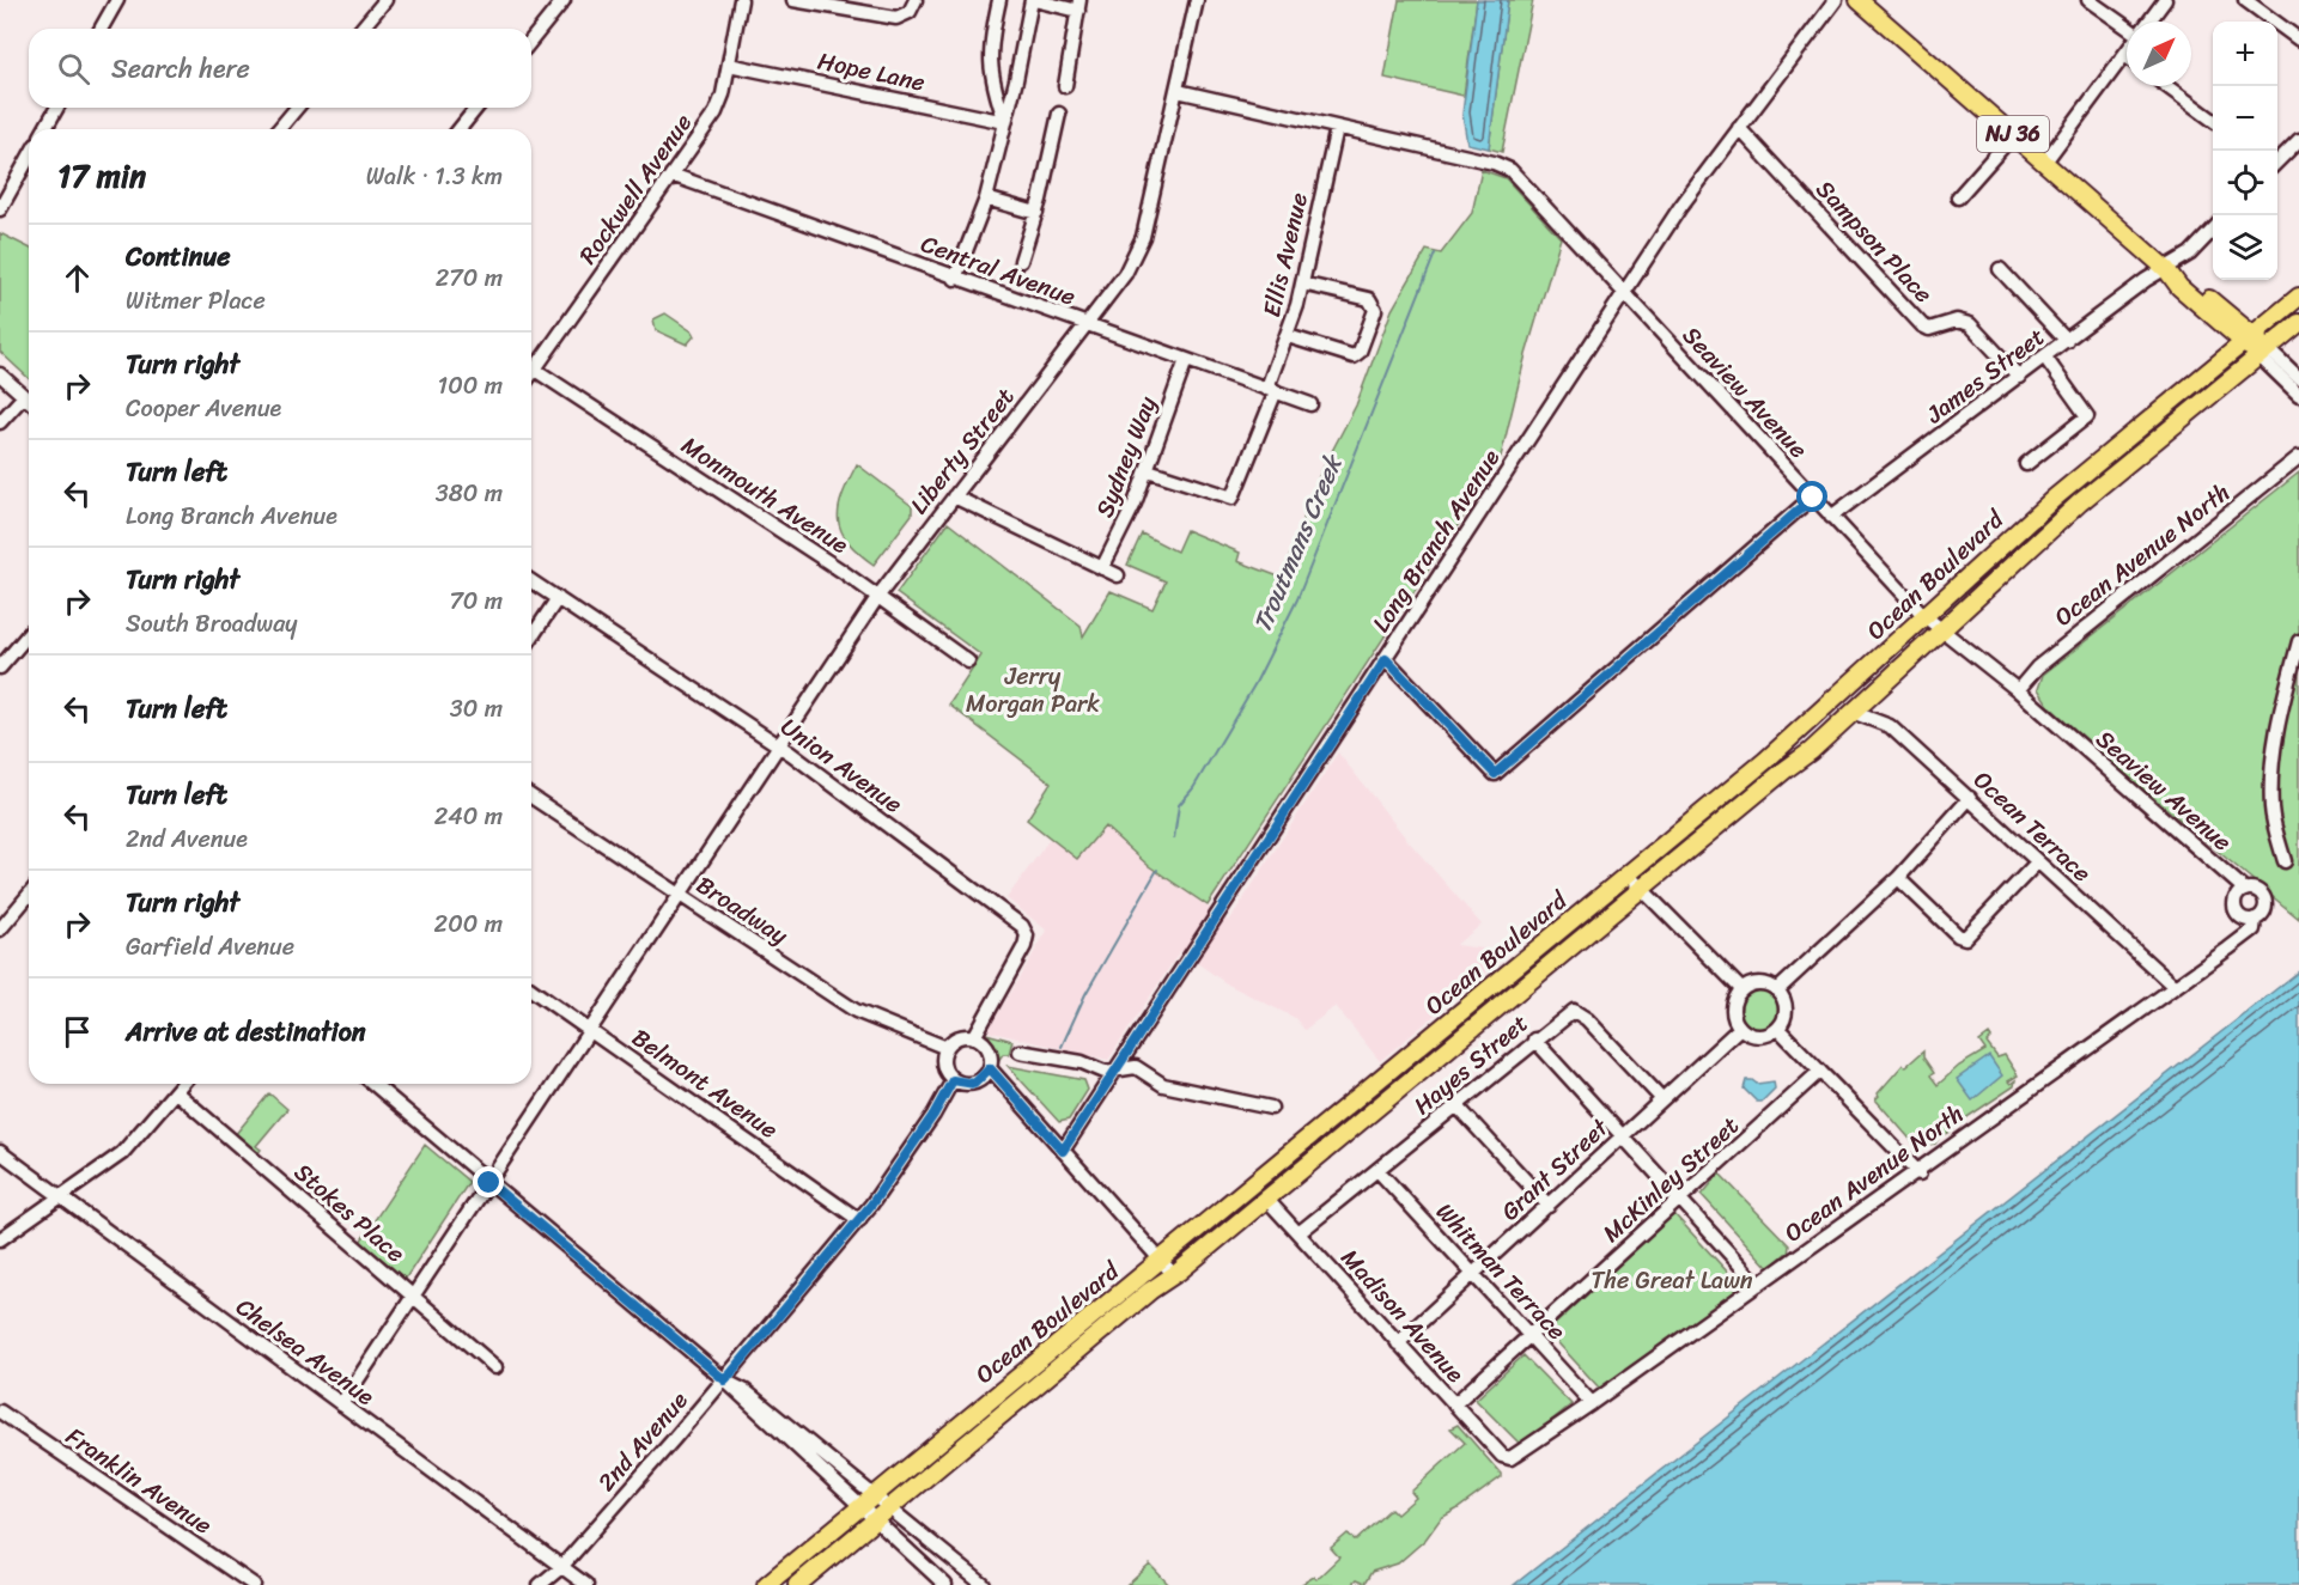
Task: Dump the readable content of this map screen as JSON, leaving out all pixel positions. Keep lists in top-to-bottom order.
{
  "streets": {
    "main road": ["NJ 36", "Ocean Boulevard"],
    "street": [
      "Hope Lane",
      "Rockwell Avenue",
      "Sampson Place",
      "Ellis Avenue",
      "Central Avenue",
      "James Street",
      "Seaview Avenue",
      "Liberty Street",
      "Sydney Way",
      "Monmouth Avenue",
      "Long Branch Avenue",
      "Ocean Avenue North",
      "Union Avenue",
      "Ocean Terrace",
      "Broadway",
      "Hayes Street",
      "Belmont Avenue",
      "Grant Street",
      "McKinley Street",
      "Stokes Place",
      "Whitman Terrace",
      "Madison Avenue",
      "Chelsea Avenue",
      "2nd Avenue",
      "Franklin Avenue"
    ]
  },
  "crossings": [
    ["Hope Lane", "Rockwell Avenue"],
    ["NJ 36", "James Street"],
    ["NJ 36", "Ocean Boulevard"],
    ["Rockwell Avenue", "Central Avenue"],
    ["Rockwell Avenue", "Monmouth Avenue"],
    ["Sampson Place", "James Street"],
    ["Sampson Place", "Long Branch Avenue"],
    ["Ellis Avenue", "Central Avenue"],
    ["Ellis Avenue", "Seaview Avenue"],
    ["Ellis Avenue", "Sydney Way"],
    ["Central Avenue", "Liberty Street"],
    ["Central Avenue", "Sydney Way"],
    ["James Street", "Seaview Avenue"],
    ["Seaview Avenue", "Liberty Street"],
    ["Seaview Avenue", "Long Branch Avenue"],
    ["Seaview Avenue", "Ocean Avenue North"],
    ["Seaview Avenue", "Ocean Boulevard"],
    ["Liberty Street", "Monmouth Avenue"],
    ["Liberty Street", "Union Avenue"],
    ["Liberty Street", "Broadway"],
    ["Liberty Street", "Belmont Avenue"],
    ["Liberty Street", "Stokes Place"],
    ["Liberty Street", "Chelsea Avenue"],
    ["Ocean Avenue North", "Ocean Terrace"],
    ["Ocean Avenue North", "Whitman Terrace"],
    ["Ocean Avenue North", "Madison Avenue"],
    ["Ocean Boulevard", "Ocean Terrace"],
    ["Ocean Boulevard", "Madison Avenue"],
    ["Union Avenue", "Broadway"],
    ["Union Avenue", "2nd Avenue"],
    ["Broadway", "2nd Avenue"],
    ["Hayes Street", "Grant Street"],
    ["Hayes Street", "Whitman Terrace"],
    ["Hayes Street", "Madison Avenue"],
    ["Belmont Avenue", "2nd Avenue"],
    ["Grant Street", "Whitman Terrace"],
    ["Grant Street", "Madison Avenue"],
    ["McKinley Street", "Whitman Terrace"],
    ["McKinley Street", "Madison Avenue"],
    ["Chelsea Avenue", "2nd Avenue"]
  ],
  "water": ["Troutmans Creek"],
  "parks": ["Jerry Morgan Park", "The Great Lawn"],
  "north": "top right",
  "page": {
    "map_buttons": ["+", "−"],
    "search": "Search here",
    "heading": ["17 min", "Walk · 1.3 km"],
    "list": [
      ["Continue", "Witmer Place", "270 m"],
      ["Turn right", "Cooper Avenue", "100 m"],
      ["Turn left", "Long Branch Avenue", "380 m"],
      ["Turn right", "South Broadway", "70 m"],
      ["Turn left", "30 m"],
      ["Turn left", "2nd Avenue", "240 m"],
      ["Turn right", "Garfield Avenue", "200 m"],
      "Arrive at destination"
    ]
  }
}
